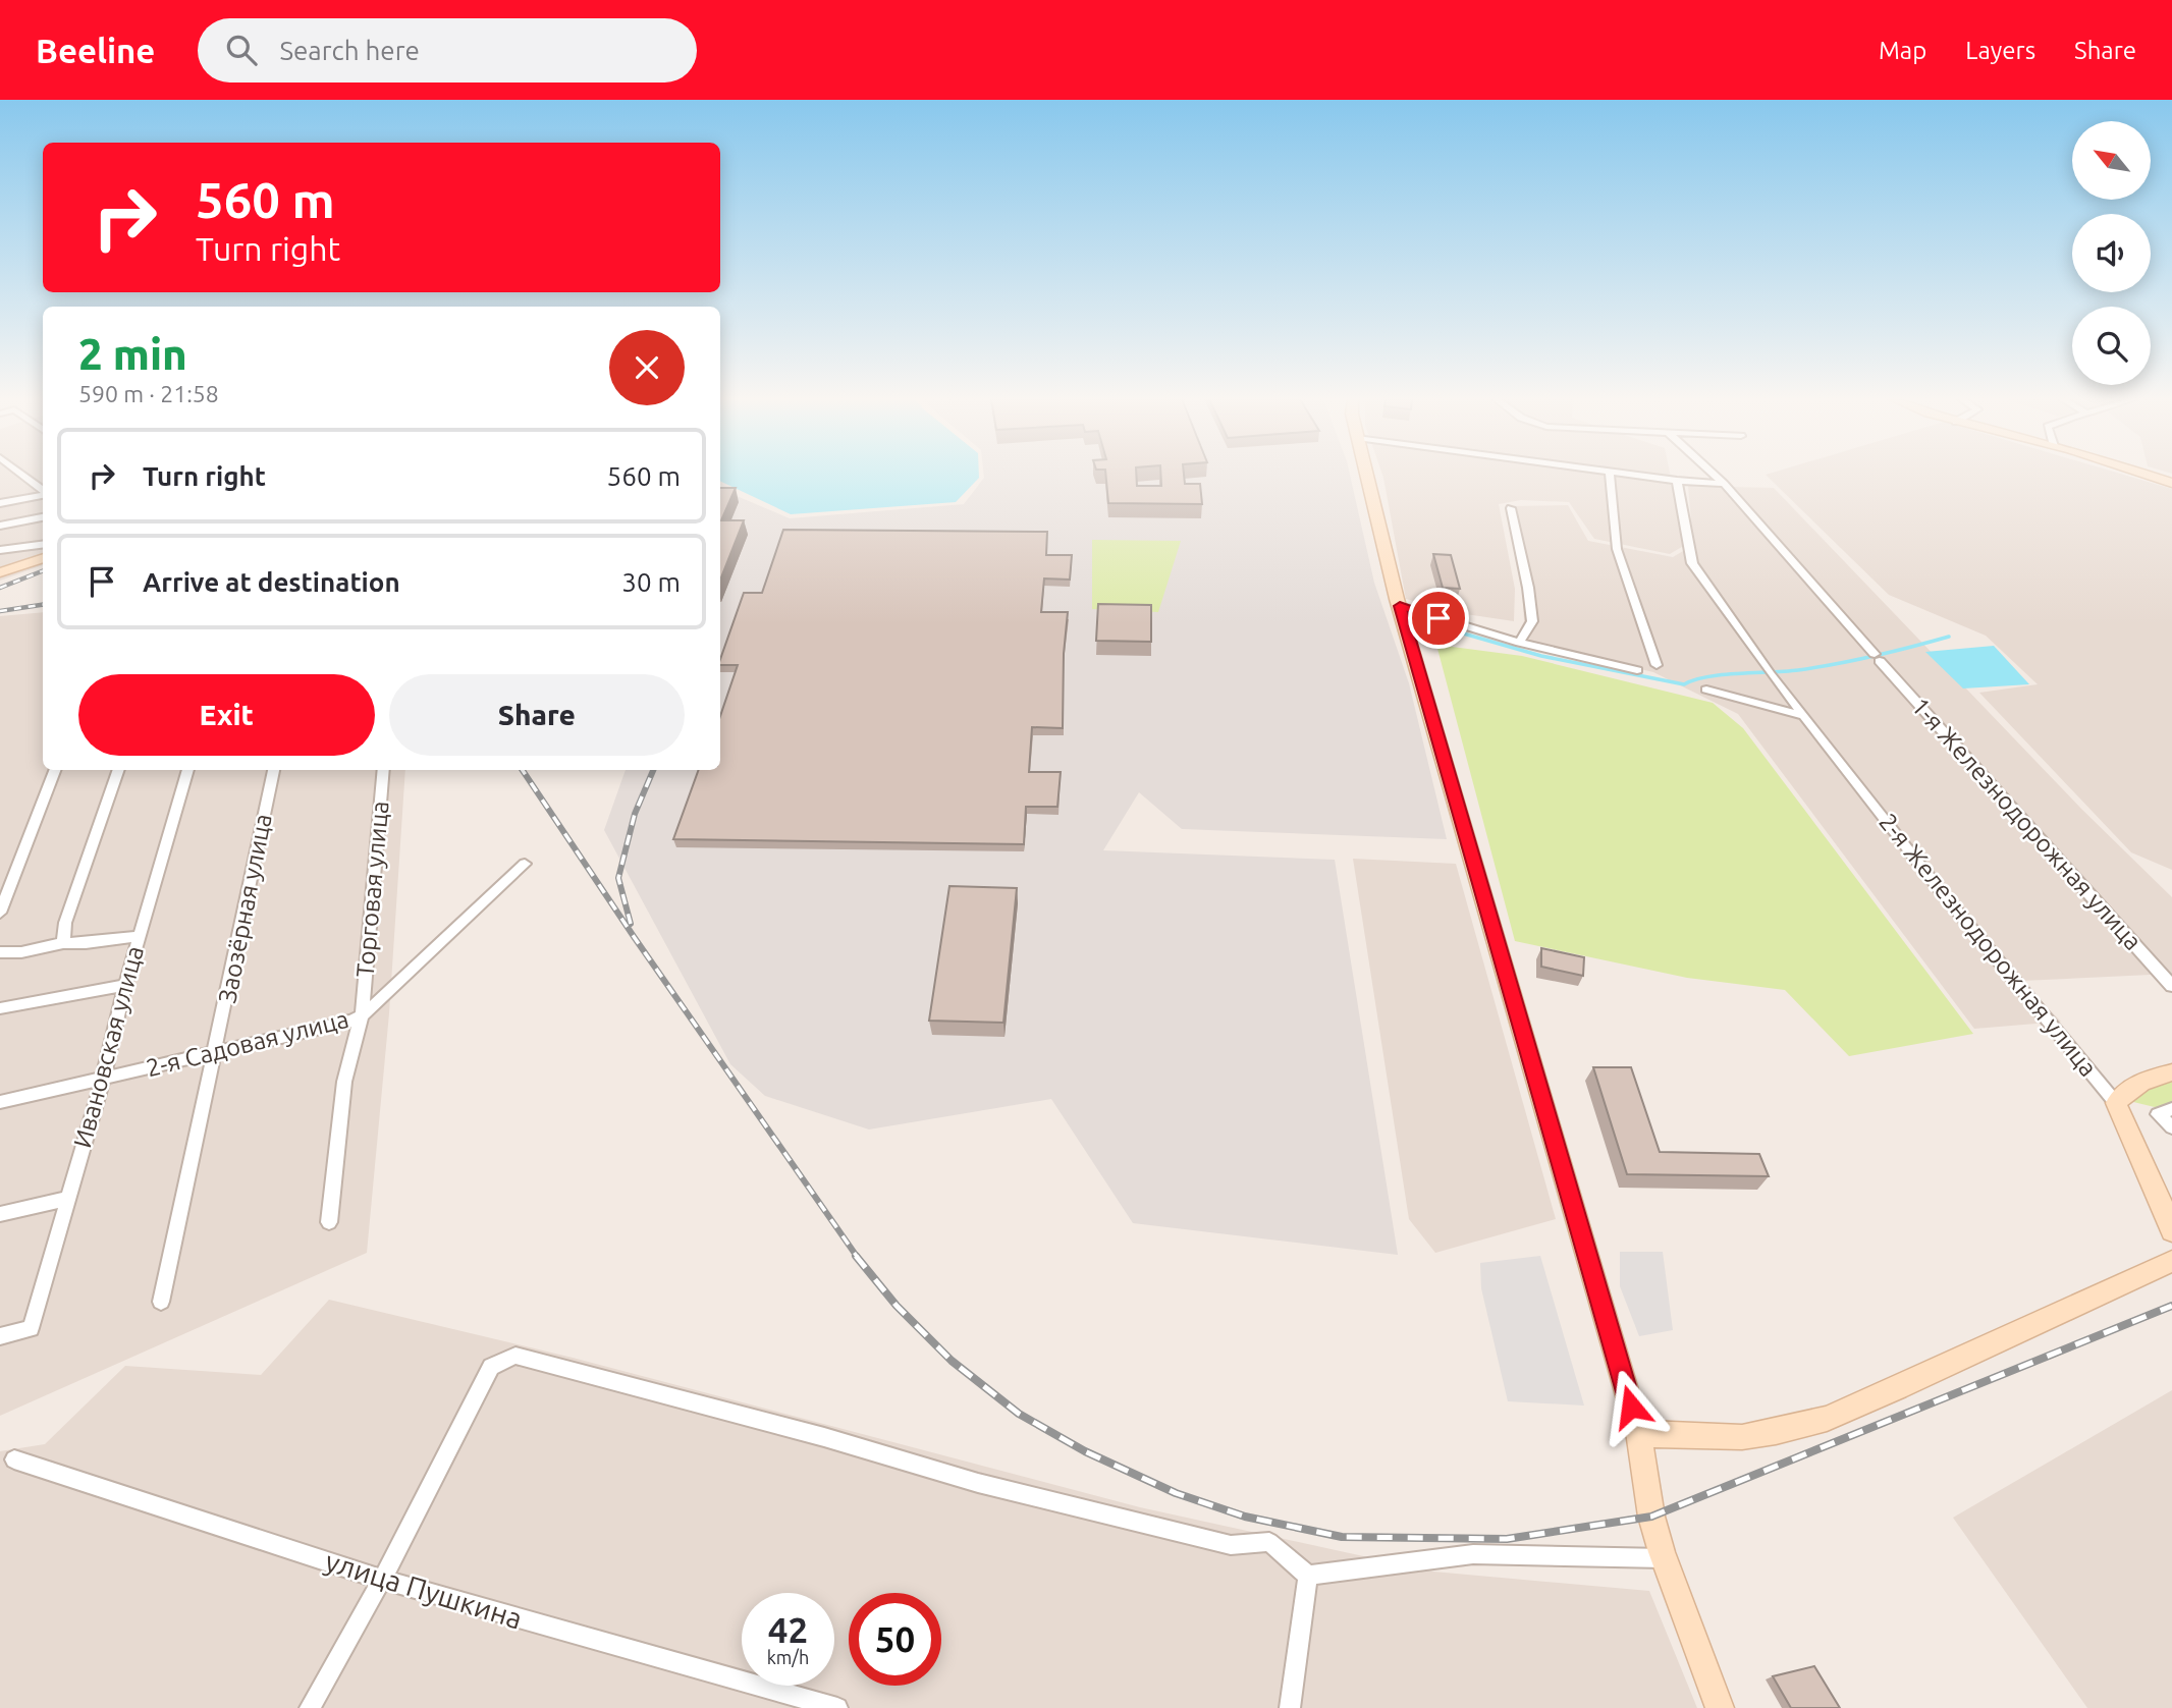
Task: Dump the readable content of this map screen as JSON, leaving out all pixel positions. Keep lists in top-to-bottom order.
{
  "streets": {
    "main road": ["2-я Железнодорожная улица"],
    "street": [
      "1-я Железнодорожная улица",
      "Торговая улица",
      "Заозёрная улица",
      "2-я Садовая улица",
      "Ивановская улица",
      "улица Пушкина"
    ]
  },
  "crossings": [
    ["Торговая улица", "2-я Садовая улица"],
    ["Заозёрная улица", "2-я Садовая улица"],
    ["2-я Садовая улица", "Ивановская улица"]
  ],
  "north": "top left",
  "page": {
    "header": "Beeline",
    "search": "Search here",
    "nav": ["Map", "Layers", "Share"],
    "turn": ["560 m", "Turn right"],
    "heading": ["2 min", "590 m · 21:58"],
    "list": [
      {
        "name": "Turn right",
        "value": "560 m"
      },
      {
        "name": "Arrive at destination",
        "value": "30 m"
      }
    ],
    "buttons": ["Exit", "Share"],
    "speed": "42 km/h",
    "limit": "50"
  }
}
